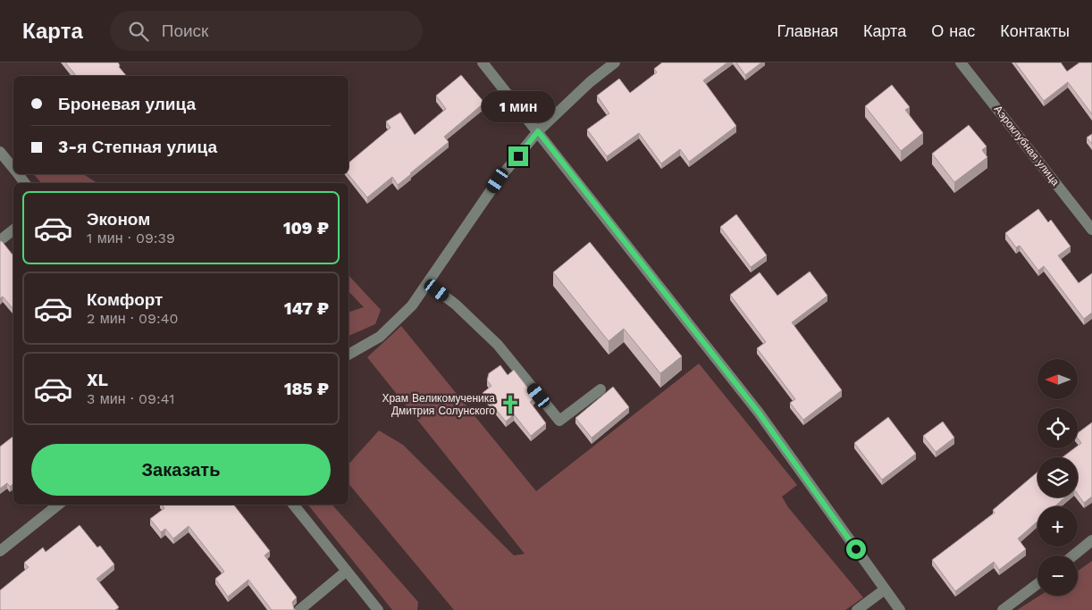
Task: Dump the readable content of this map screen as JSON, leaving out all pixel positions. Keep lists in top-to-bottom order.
{
  "streets": {
    "street": ["Аэроклубная улица"]
  },
  "places": {
    "church": ["Храм Великомученика Дмитрия Солунского"]
  },
  "north": "left",
  "page": {
    "header": "Карта",
    "search": "Поиск",
    "nav": [
      "Главная",
      "Карта",
      "О нас",
      "Контакты"
    ],
    "banner": ["Броневая улица", "3-я Степная улица"],
    "bubble": "1 мин",
    "list": [
      {
        "name": "Эконом",
        "note": "1 мин · 09:39",
        "value": "109 ₽"
      },
      {
        "name": "Комфорт",
        "note": "2 мин · 09:40",
        "value": "147 ₽"
      },
      {
        "name": "XL",
        "note": "3 мин · 09:41",
        "value": "185 ₽"
      }
    ],
    "map_buttons": ["+", "−"],
    "buttons": "Заказать"
  }
}
